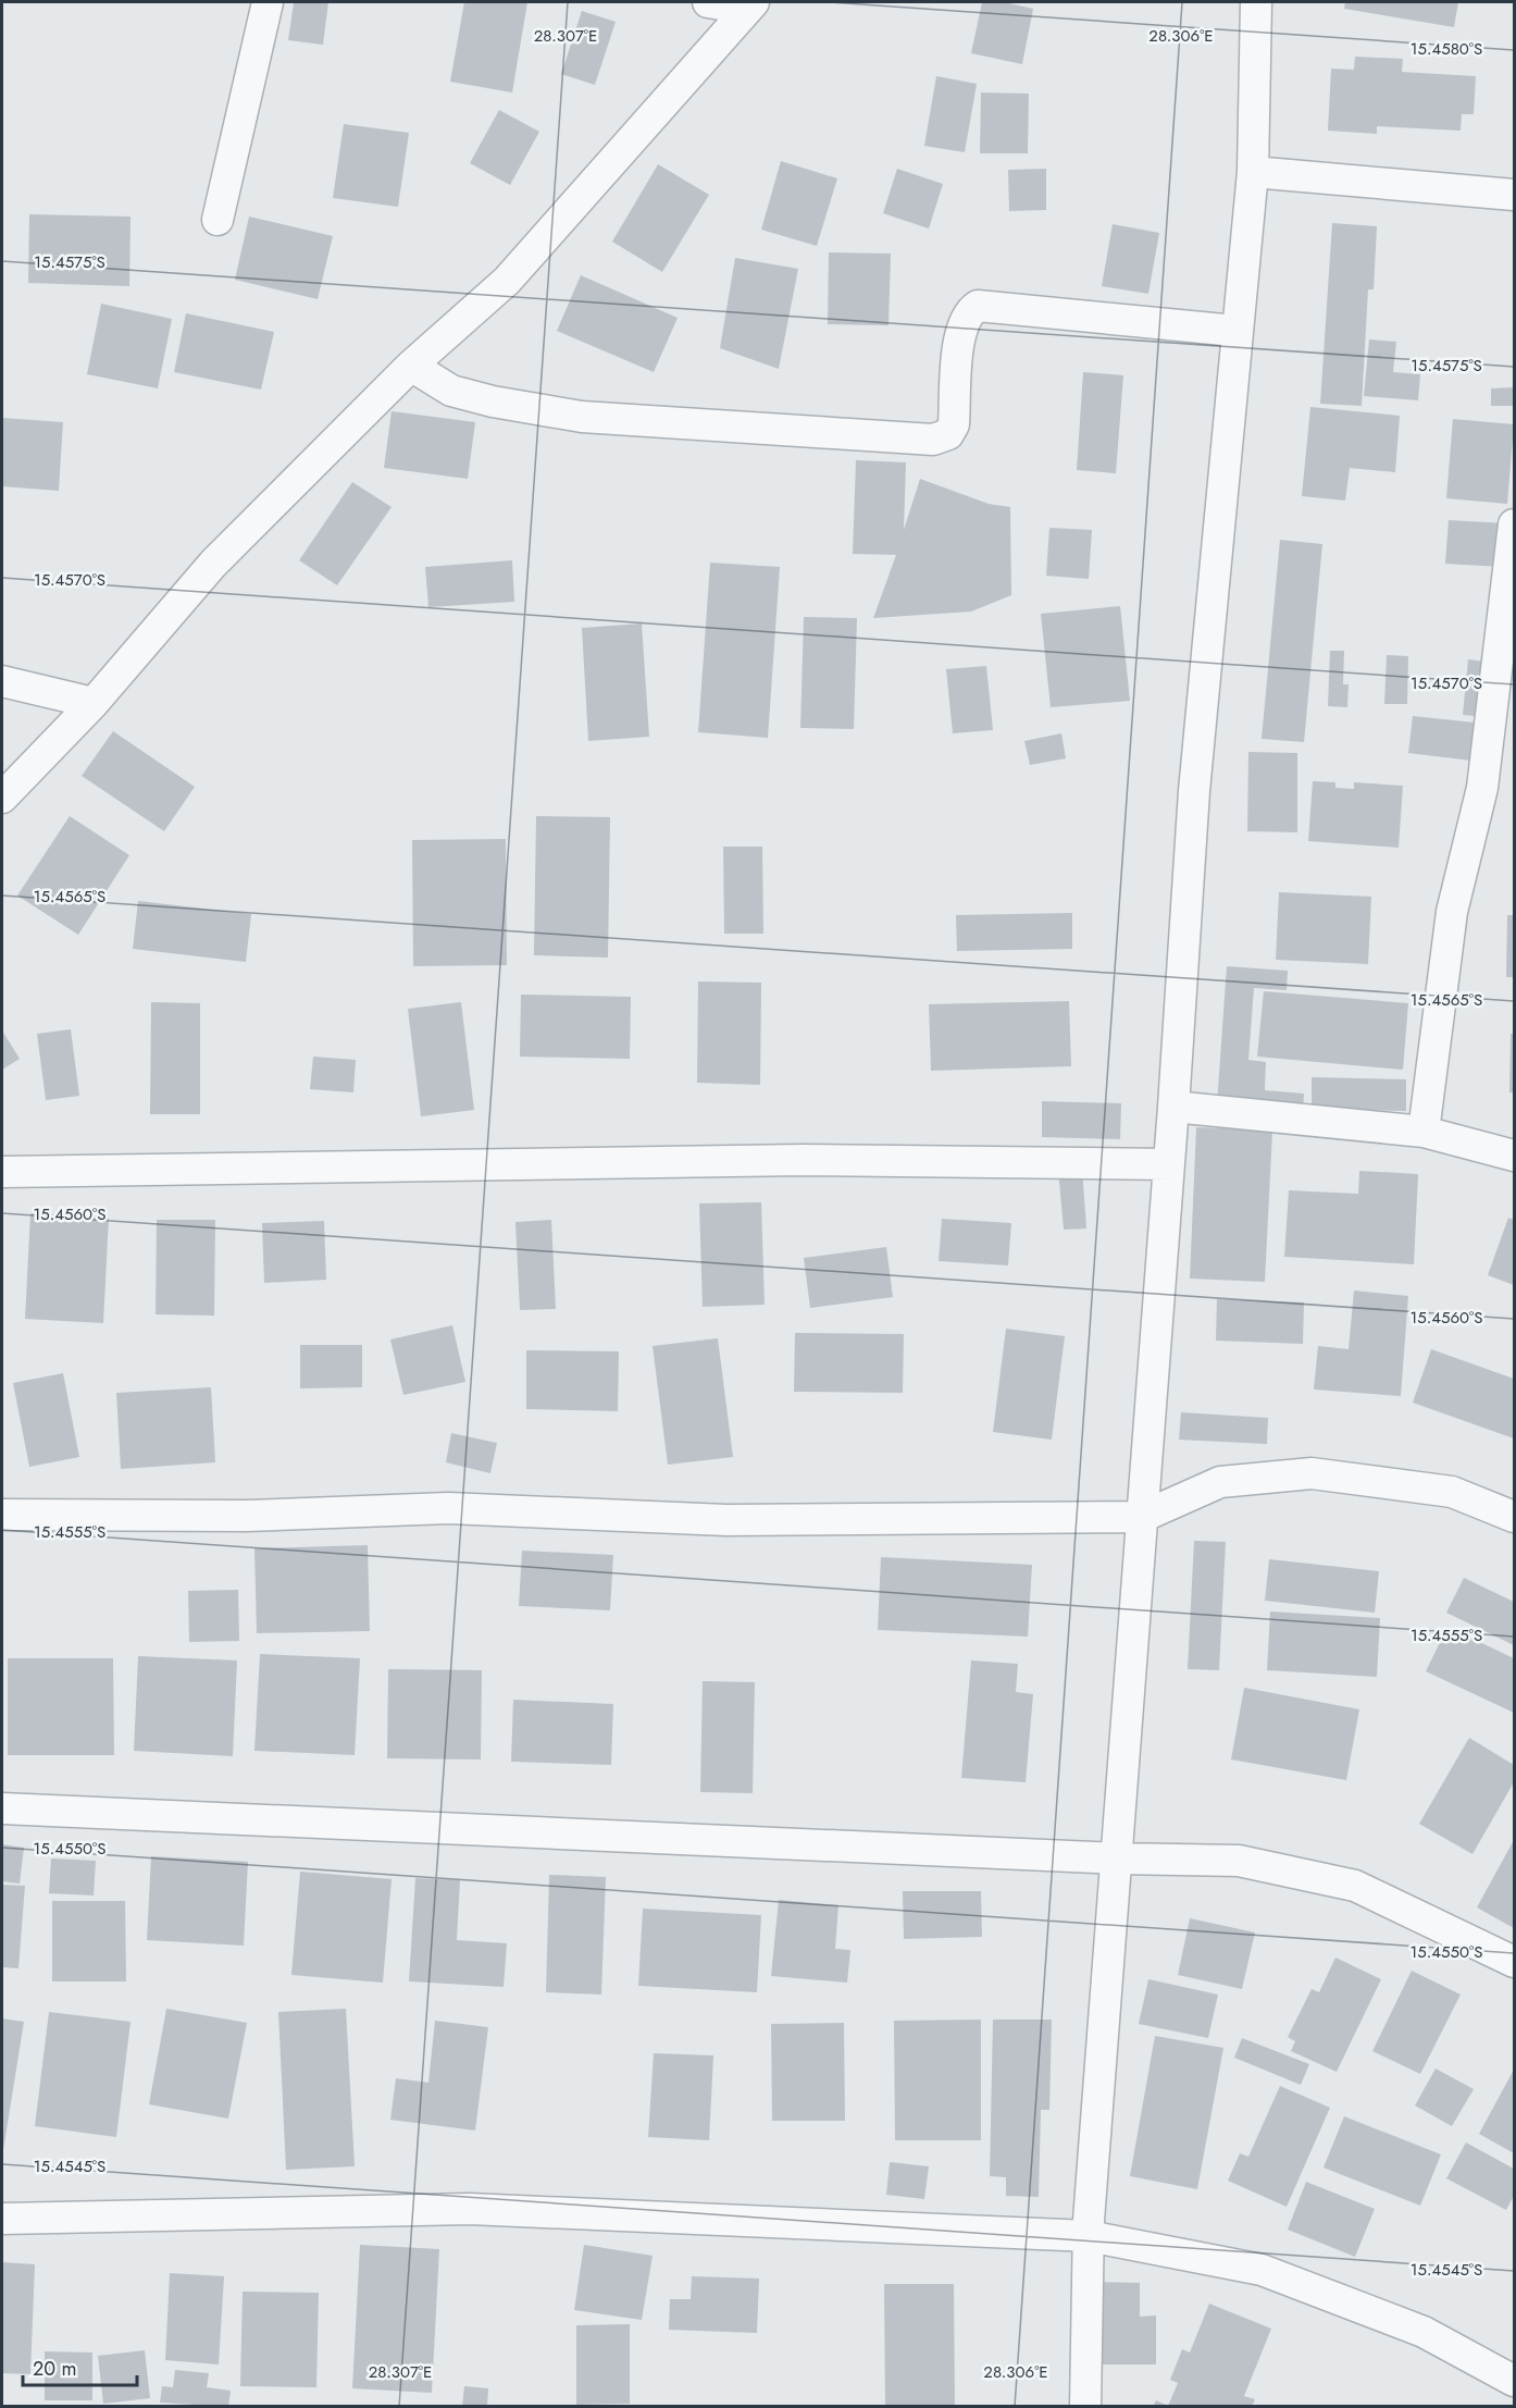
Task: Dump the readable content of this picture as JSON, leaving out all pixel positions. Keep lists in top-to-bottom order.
{
  "scale_bar": "20 m",
  "coordinates": [
    "28.307°E",
    "28.306°E",
    "15.4580°S",
    "15.4575°S",
    "15.4570°S",
    "15.4565°S",
    "15.4560°S",
    "15.4555°S",
    "15.4550°S",
    "15.4545°S"
  ]
}
